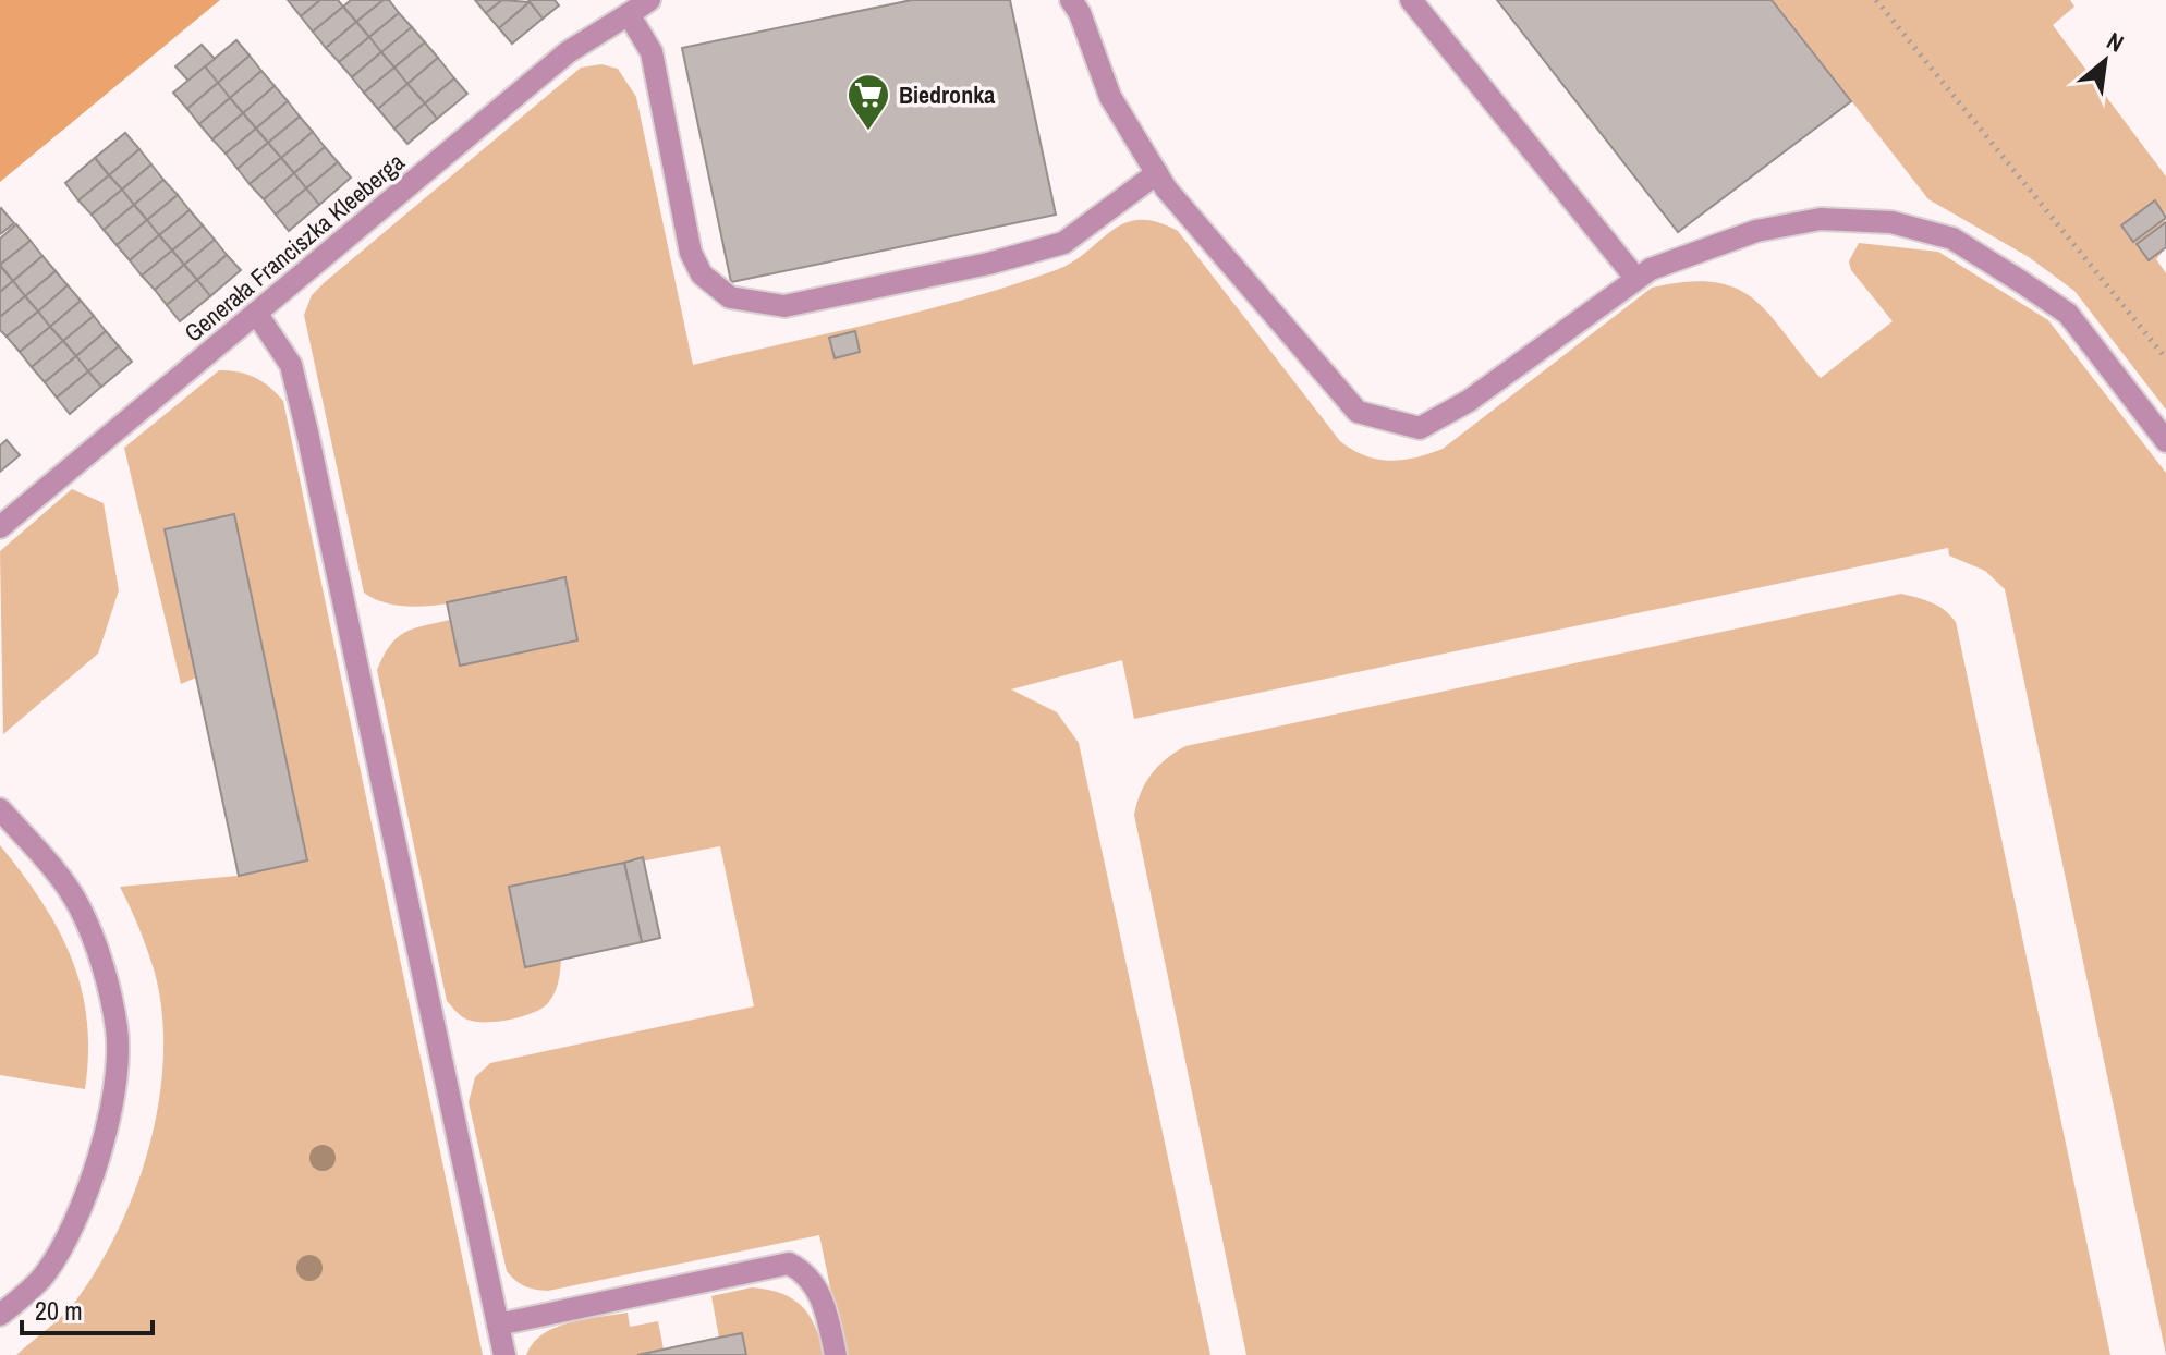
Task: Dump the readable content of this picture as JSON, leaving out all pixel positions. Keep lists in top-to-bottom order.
{
  "streets": {
    "street": ["Generała Franciszka Kleeberga"]
  },
  "places": {
    "supermarket": ["Biedronka"]
  },
  "scale_bar": "20 m",
  "north": "top right"
}
